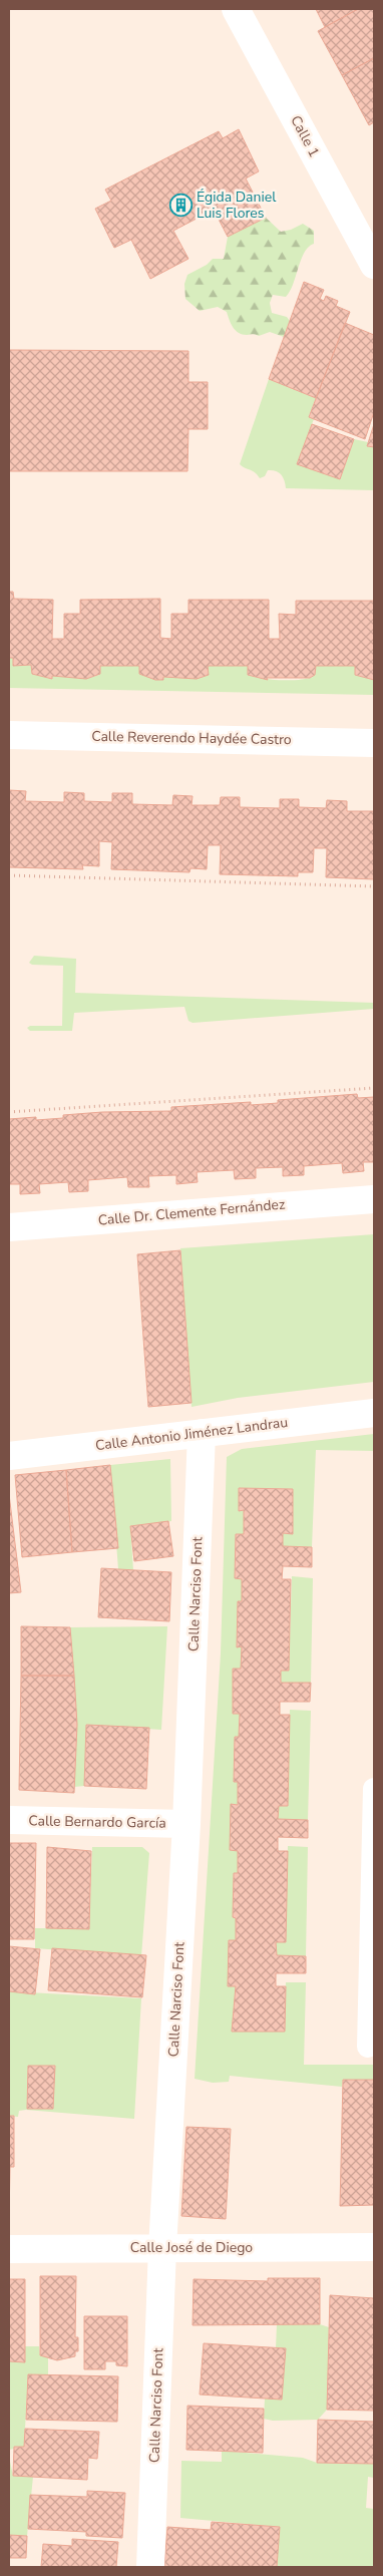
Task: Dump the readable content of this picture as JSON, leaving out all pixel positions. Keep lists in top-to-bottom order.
{
  "streets": {
    "street": [
      "Calle 1",
      "Calle Reverendo Haydée Castro",
      "Calle Dr. Clemente Fernández",
      "Calle Antonio Jiménez Landrau",
      "Calle Narciso Font",
      "Calle Bernardo García",
      "Calle José de Diego"
    ]
  },
  "crossings": [
    ["Calle Antonio Jiménez Landrau", "Calle Narciso Font"],
    ["Calle Narciso Font", "Calle Bernardo García"],
    ["Calle Narciso Font", "Calle José de Diego"]
  ],
  "places": {
    "building": ["Égida Daniel Luis Flores"]
  }
}
